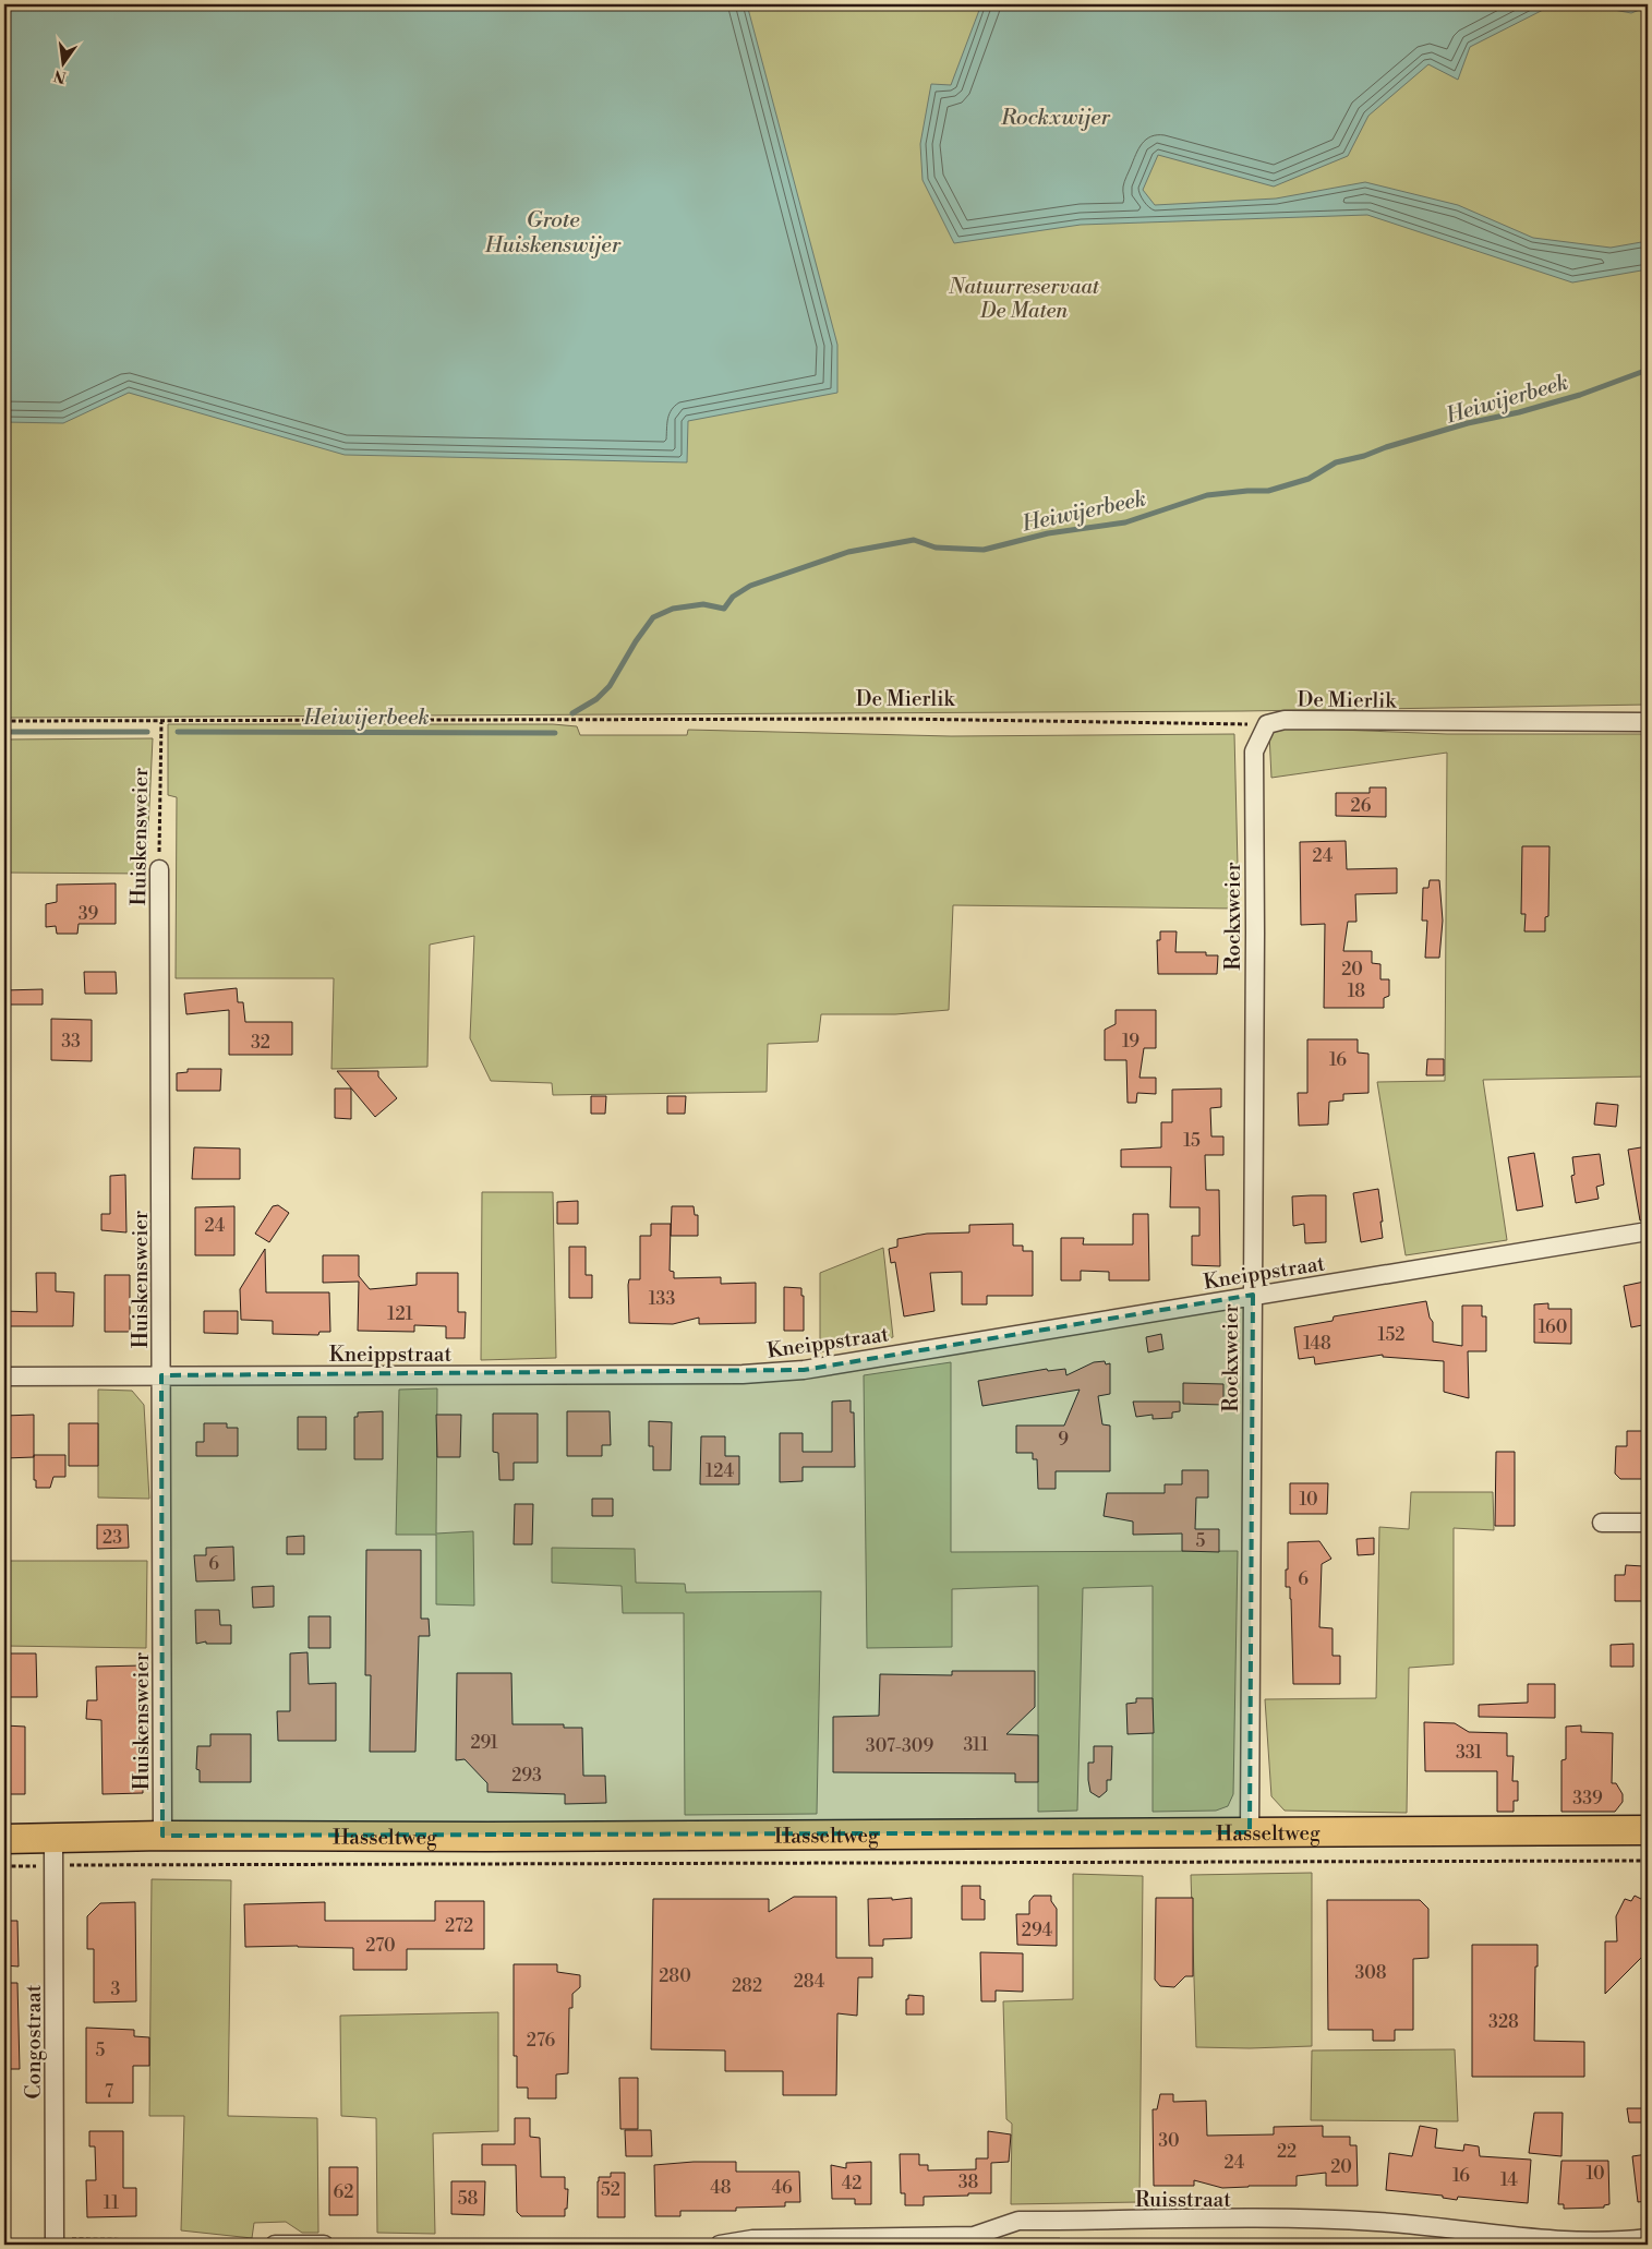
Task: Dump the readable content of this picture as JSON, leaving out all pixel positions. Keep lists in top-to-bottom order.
{
  "streets": {
    "main road": ["Hasseltweg"],
    "street": [
      "De Mierlik",
      "Huiskensweier",
      "Rockxweier",
      "Kneippstraat",
      "Congostraat",
      "Ruisstraat"
    ]
  },
  "crossings": [
    ["De Mierlik", "Huiskensweier"],
    ["De Mierlik", "Rockxweier"],
    ["Huiskensweier", "Kneippstraat"],
    ["Huiskensweier", "Hasseltweg"],
    ["Rockxweier", "Kneippstraat"],
    ["Rockxweier", "Hasseltweg"],
    ["Hasseltweg", "Congostraat"]
  ],
  "water": ["Rockxwijer", "Grote Huiskenswijer", "Heiwijerbeek"],
  "parks": ["Natuurreservaat De Maten"],
  "house_numbers": [
    "26",
    "24",
    "39",
    "20",
    "18",
    "33",
    "19",
    "32",
    "16",
    "15",
    "24",
    "133",
    "121",
    "160",
    "152",
    "148",
    "9",
    "124",
    "10",
    "23",
    "5",
    "6",
    "6",
    "291",
    "311",
    "307-309",
    "331",
    "293",
    "339",
    "272",
    "294",
    "270",
    "308",
    "280",
    "284",
    "282",
    "3",
    "328",
    "276",
    "5",
    "7",
    "30",
    "22",
    "24",
    "20",
    "10",
    "16",
    "14",
    "38",
    "42",
    "48",
    "46",
    "52",
    "62",
    "58",
    "11"
  ],
  "north": "bottom"
}
